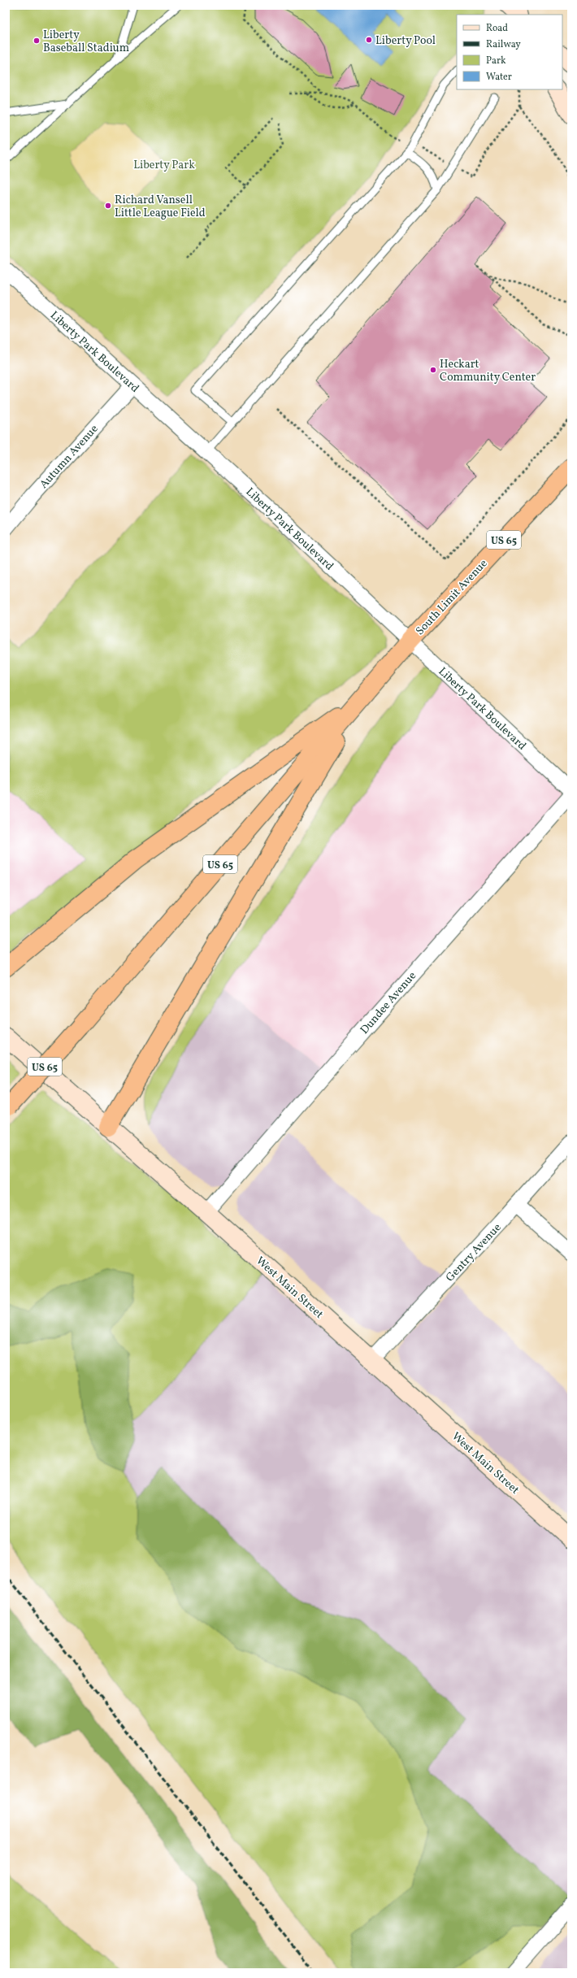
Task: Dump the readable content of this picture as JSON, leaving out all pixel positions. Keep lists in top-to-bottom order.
{
  "streets": {
    "highway": ["US 65", "South Limit Avenue"],
    "main road": ["West Main Street"],
    "street": [
      "Liberty Park Boulevard",
      "Autumn Avenue",
      "Dundee Avenue",
      "Gentry Avenue"
    ]
  },
  "crossings": [
    ["Liberty Park Boulevard", "Autumn Avenue"],
    ["Liberty Park Boulevard", "South Limit Avenue"],
    ["US 65", "South Limit Avenue"],
    ["Dundee Avenue", "West Main Street"],
    ["Gentry Avenue", "West Main Street"]
  ],
  "parks": ["Liberty Park"],
  "places": [
    "Liberty Pool",
    "Liberty Baseball Stadium",
    "Richard Vansell Little League Field",
    "Heckart Community Center"
  ],
  "legend": [
    "Road",
    "Railway",
    "Park",
    "Water"
  ]
}
